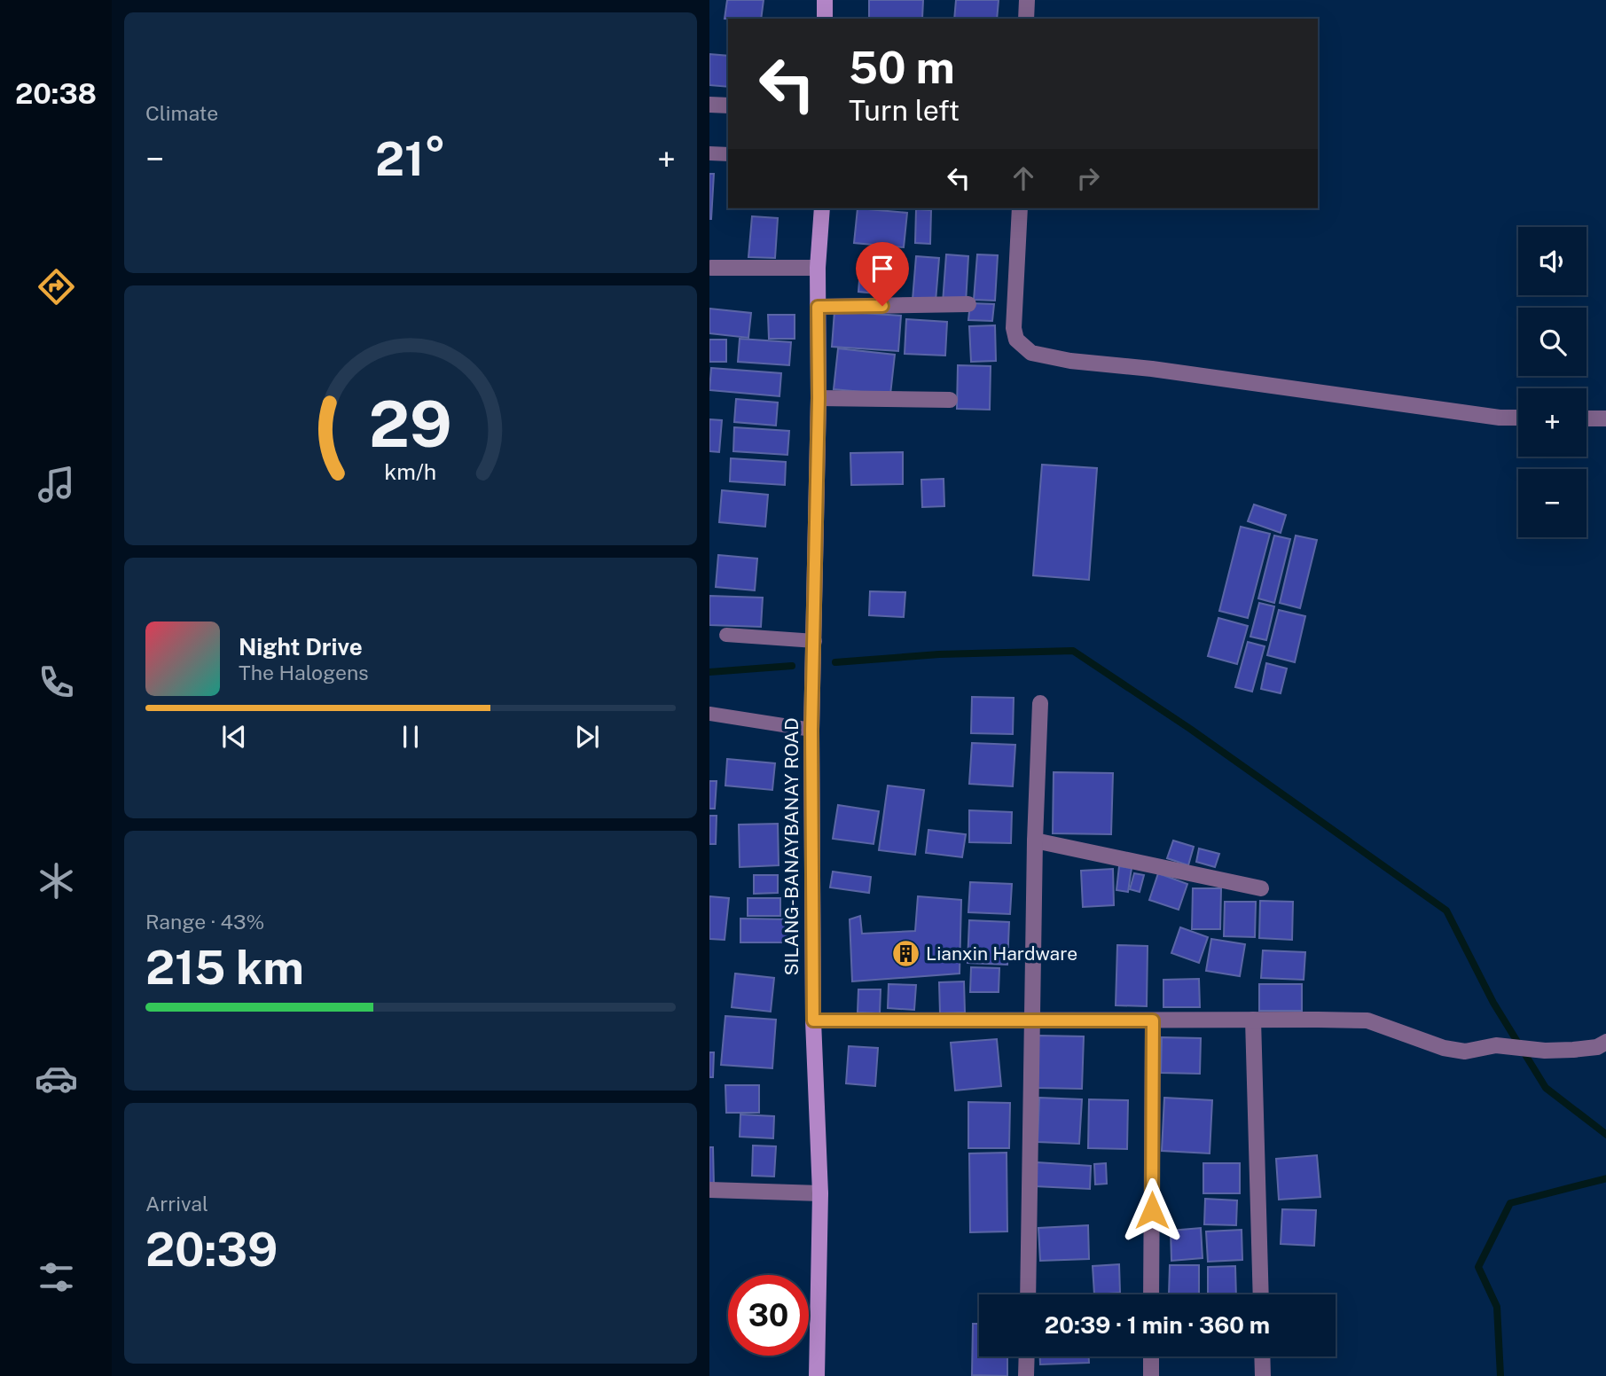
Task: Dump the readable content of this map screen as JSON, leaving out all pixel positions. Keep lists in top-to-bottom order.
{
  "streets": {
    "main road": ["SILANG-BANAYBANAY ROAD"]
  },
  "places": {
    "building": ["Lianxin Hardware"]
  },
  "page": {
    "tabs": "20:38",
    "tile": [
      "Climate",
      ["Range · 43%", "215 km"],
      ["Arrival", "20:39"]
    ],
    "turn": ["50 m", "Turn left"],
    "heat": ["−", "21°", "+"],
    "map_buttons": ["+", "−"],
    "song": ["Night Drive", "The Halogens"],
    "limit": "30",
    "trip": "20:39 · 1 min · 360 m",
    "gauge": ["29", "km/h"]
  }
}
